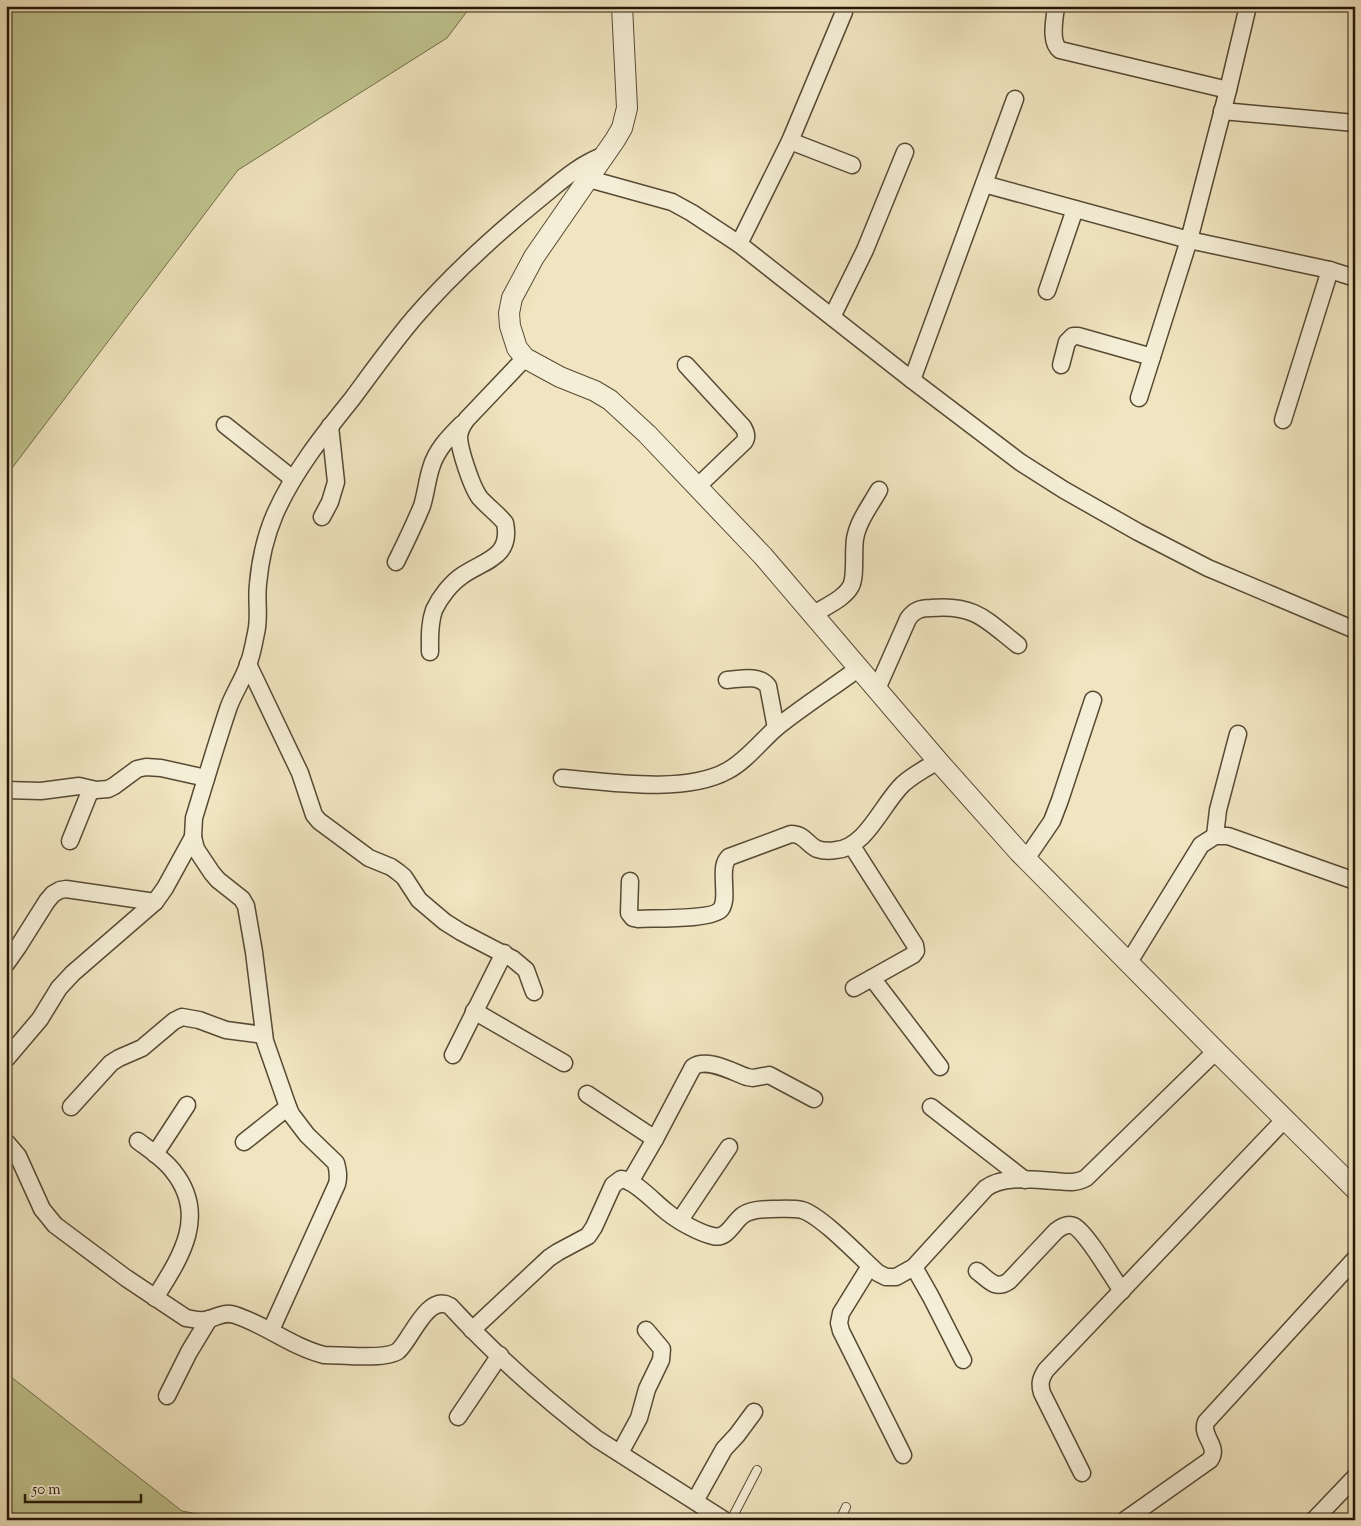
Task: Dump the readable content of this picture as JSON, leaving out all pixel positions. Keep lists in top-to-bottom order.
{
  "scale_bar": "50 m"
}
